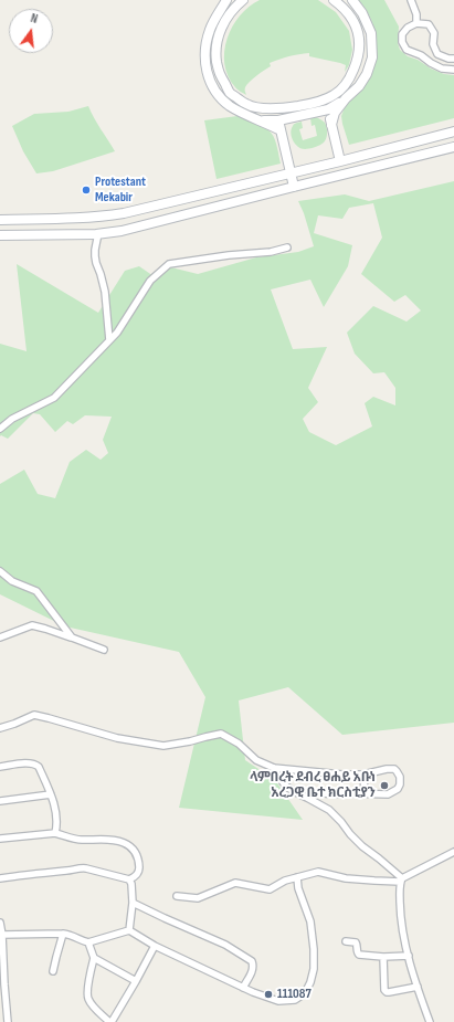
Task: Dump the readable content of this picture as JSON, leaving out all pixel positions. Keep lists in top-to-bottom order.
{
  "places": ["Protestant Mekabir", "ላምበረት ደብረ ፀሐይ አቡነ አረጋዊ ቤተ ክርስቲያን", "111087"],
  "north": "top"
}
